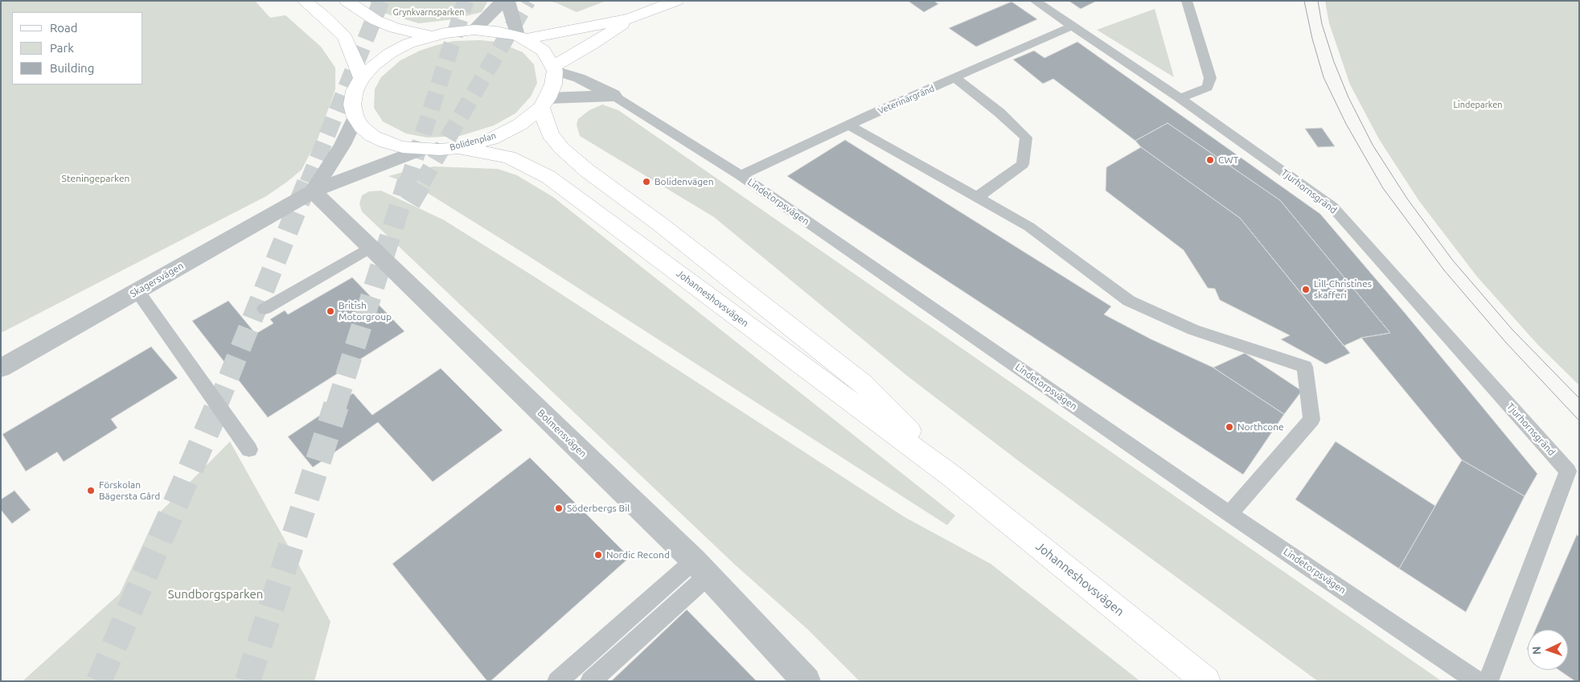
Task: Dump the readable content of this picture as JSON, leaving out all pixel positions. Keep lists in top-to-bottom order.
{
  "streets": {
    "main road": ["Bolidenplan", "Johanneshovsvägen"],
    "street": ["Lindetorpsvägen", "Skagersvägen", "Bolmensvägen"],
    "lane": ["Veterinärgränd", "Tjurhornsgränd"]
  },
  "crossings": [
    ["Veterinärgränd", "Tjurhornsgränd"],
    ["Veterinärgränd", "Lindetorpsvägen"],
    ["Bolidenplan", "Skagersvägen"],
    ["Bolidenplan", "Johanneshovsvägen"],
    ["Skagersvägen", "Bolmensvägen"]
  ],
  "parks": [
    "Grynkvarnsparken",
    "Lindeparken",
    "Steningeparken",
    "Sundborgsparken"
  ],
  "places": [
    "CWT",
    "Bolidenvägen",
    "Lill-Christines skafferi",
    "British Motorgroup",
    "Northcone",
    "Förskolan Bägersta Gård",
    "Söderbergs Bil",
    "Nordic Recond"
  ],
  "legend": ["Road", "Park", "Building"],
  "north": "left"
}
